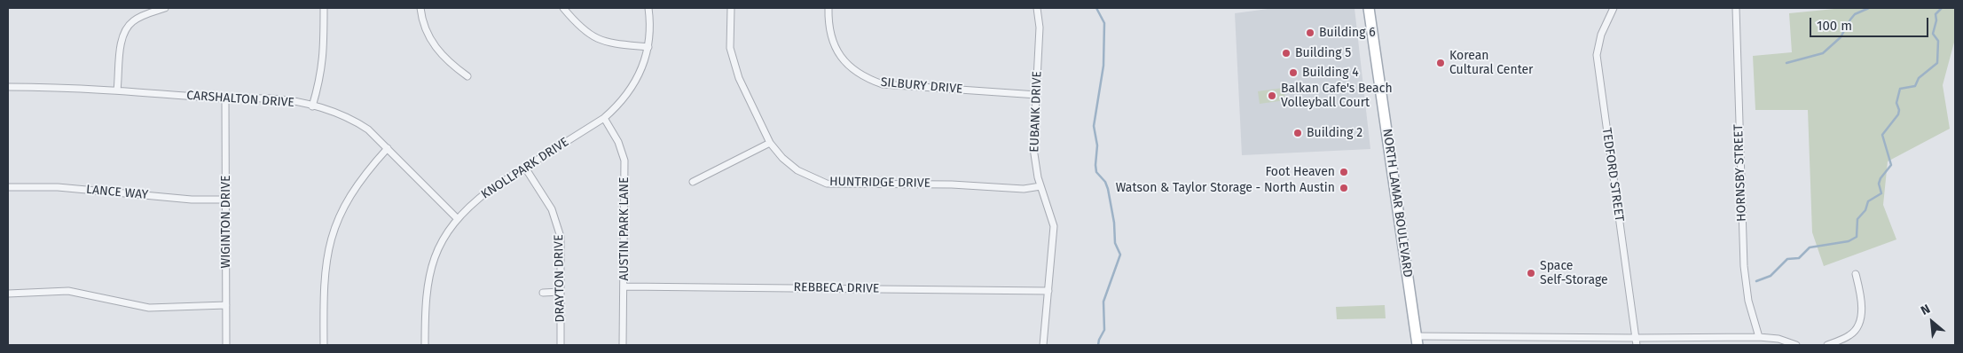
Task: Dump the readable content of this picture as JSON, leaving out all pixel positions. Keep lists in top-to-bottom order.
{
  "streets": {
    "main road": ["NORTH LAMAR BOULEVARD"],
    "street": [
      "SILBURY DRIVE",
      "CARSHALTON DRIVE",
      "EUBANK DRIVE",
      "KNOLLPARK DRIVE",
      "HORNSBY STREET",
      "TEDFORD STREET",
      "HUNTRIDGE DRIVE",
      "LANCE WAY",
      "WIGINTON DRIVE",
      "AUSTIN PARK LANE",
      "DRAYTON DRIVE",
      "REBBECA DRIVE"
    ]
  },
  "crossings": [
    ["SILBURY DRIVE", "EUBANK DRIVE"],
    ["CARSHALTON DRIVE", "KNOLLPARK DRIVE"],
    ["CARSHALTON DRIVE", "WIGINTON DRIVE"],
    ["EUBANK DRIVE", "HUNTRIDGE DRIVE"],
    ["EUBANK DRIVE", "REBBECA DRIVE"],
    ["KNOLLPARK DRIVE", "AUSTIN PARK LANE"],
    ["KNOLLPARK DRIVE", "DRAYTON DRIVE"],
    ["LANCE WAY", "WIGINTON DRIVE"],
    ["AUSTIN PARK LANE", "REBBECA DRIVE"]
  ],
  "places": [
    "Building 6",
    "Building 5",
    "Korean Cultural Center",
    "Building 4",
    "Balkan Cafe's Beach Volleyball Court",
    "Building 2",
    "Foot Heaven",
    "Watson & Taylor Storage - North Austin",
    "Space Self-Storage"
  ],
  "scale_bar": "100 m",
  "north": "top left"
}
